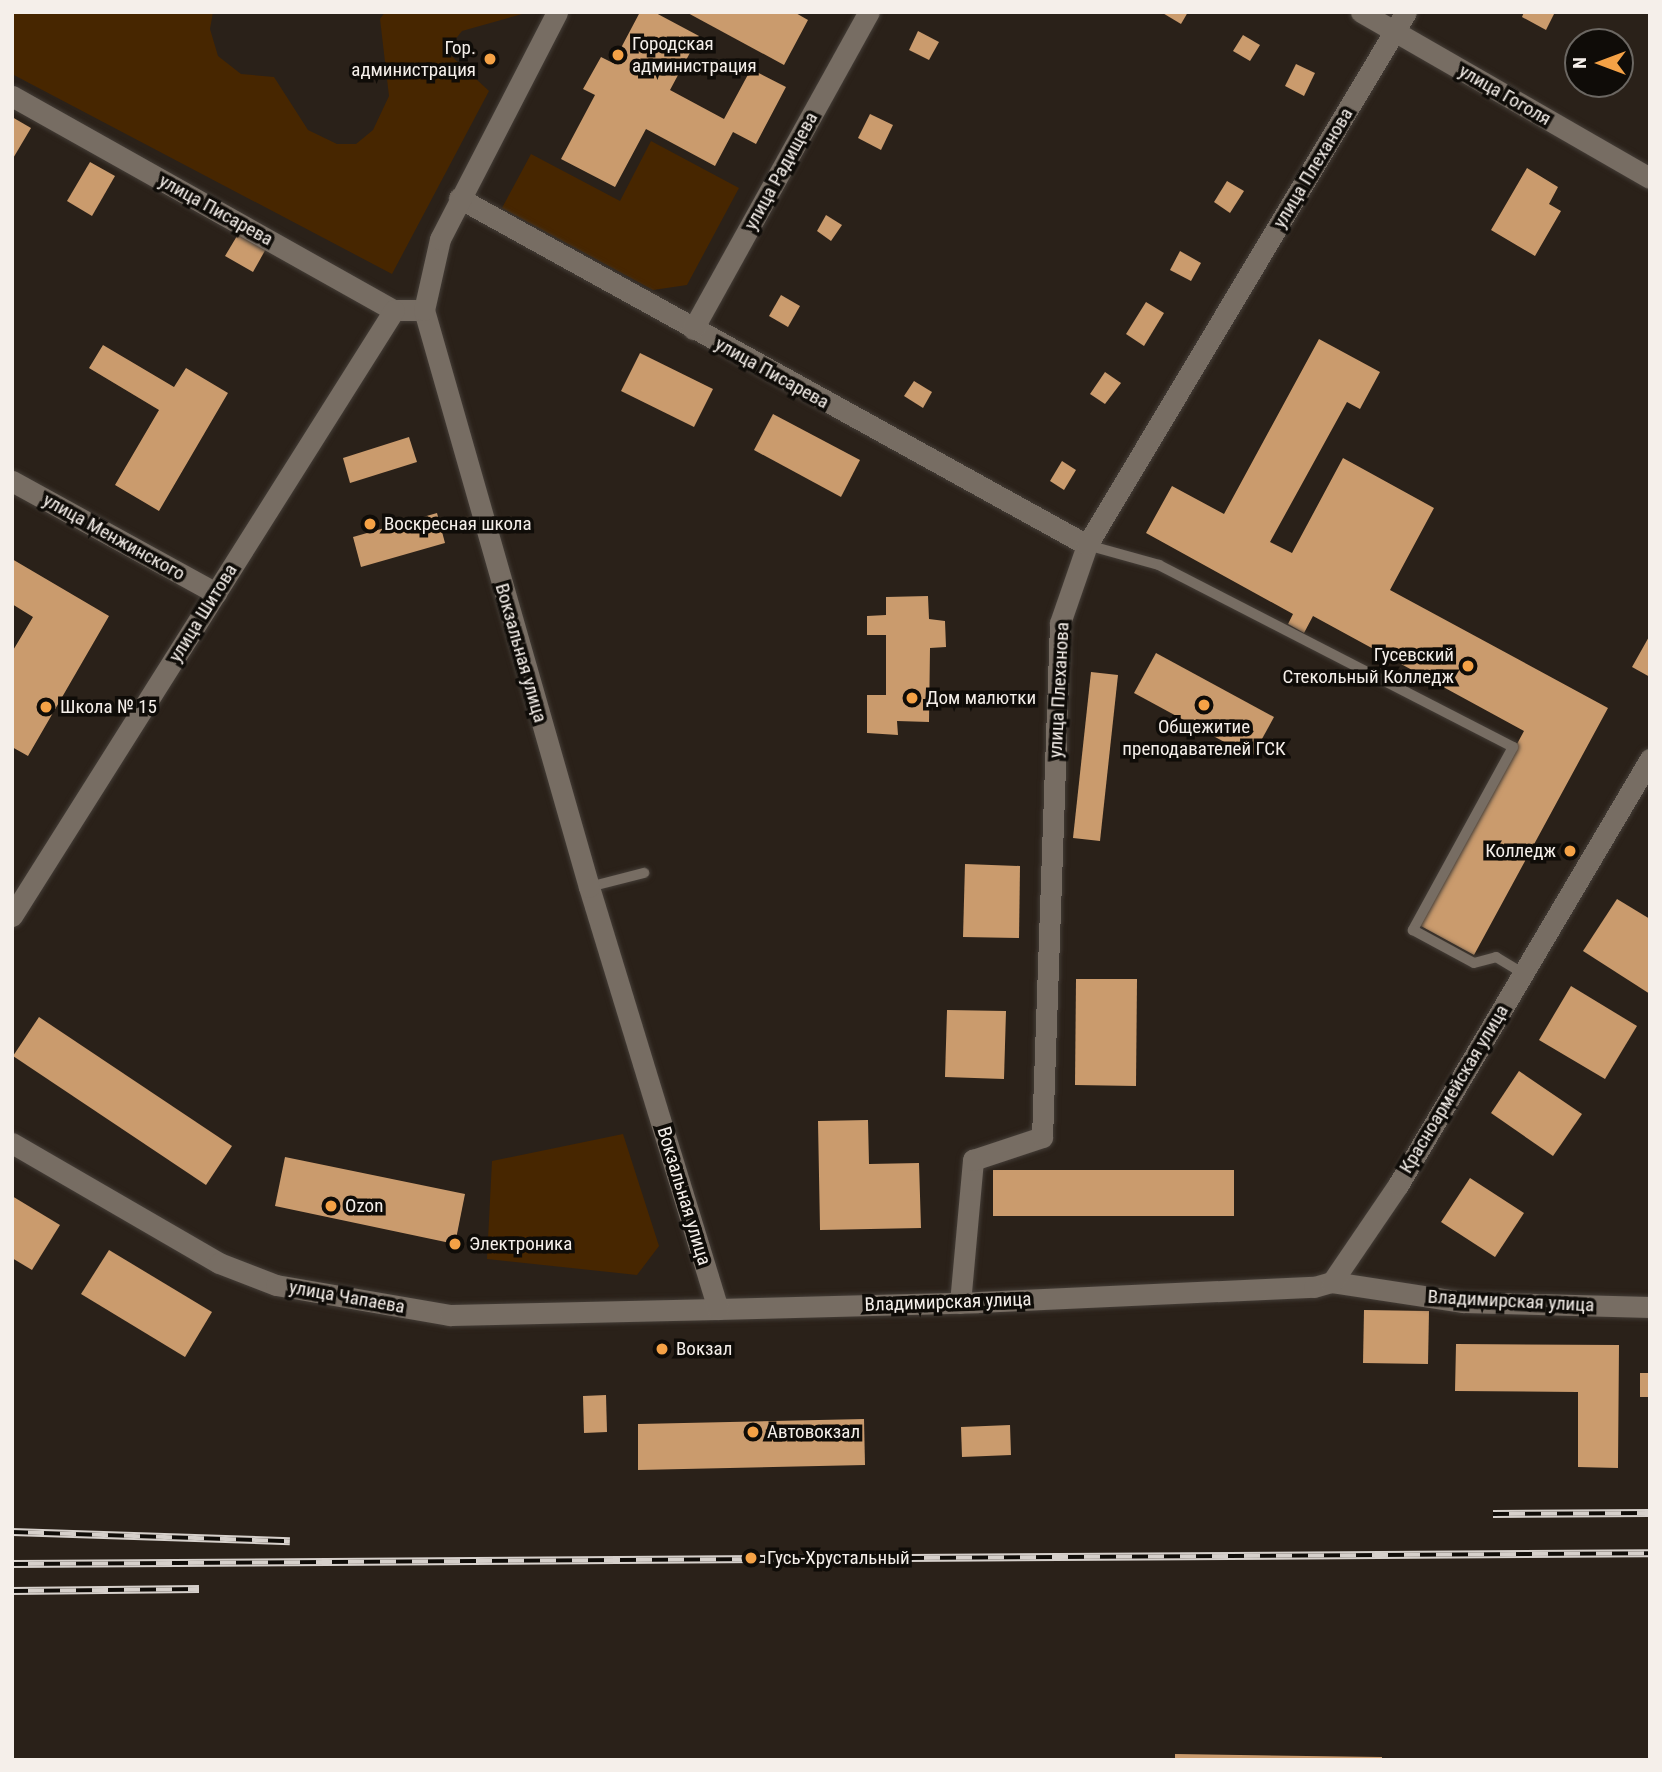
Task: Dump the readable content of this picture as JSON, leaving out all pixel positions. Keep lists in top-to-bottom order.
{
  "streets": {
    "street": [
      "улица Гоголя",
      "улица Плеханова",
      "улица Радищева",
      "улица Писарева",
      "улица Менжинского",
      "улица Шитова",
      "Вокзальная улица",
      "Красноармейская улица",
      "улица Чапаева",
      "Владимирская улица"
    ]
  },
  "crossings": [
    ["улица Гоголя", "улица Плеханова"],
    ["улица Плеханова", "улица Писарева"],
    ["улица Плеханова", "Владимирская улица"],
    ["улица Радищева", "улица Писарева"],
    ["улица Писарева", "улица Шитова"],
    ["улица Писарева", "Вокзальная улица"],
    ["улица Менжинского", "улица Шитова"],
    ["Вокзальная улица", "улица Чапаева"],
    ["Вокзальная улица", "Владимирская улица"],
    ["Красноармейская улица", "Владимирская улица"],
    ["улица Чапаева", "Владимирская улица"]
  ],
  "places": [
    "Городская администрация",
    "Гор. администрация",
    "Воскресная школа",
    "Гусевский Стекольный Колледж",
    "Дом малютки",
    "Общежитие преподавателей ГСК",
    "Школа № 15",
    "Колледж",
    "Ozon",
    "Электроника",
    "Вокзал",
    "Автовокзал",
    "Гусь-Хрустальный"
  ],
  "north": "left"
}
